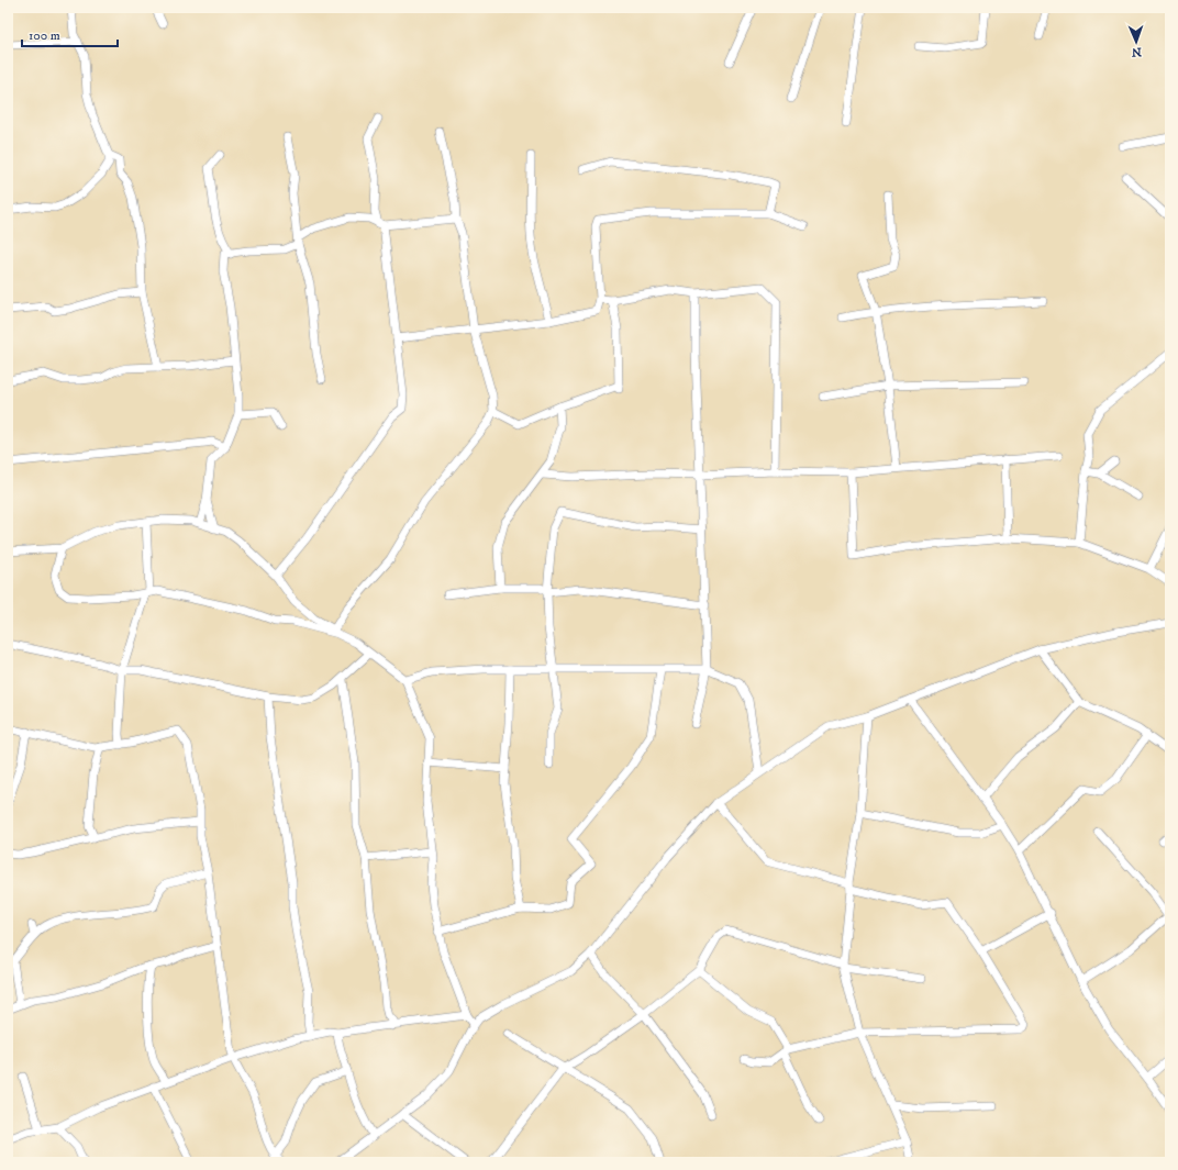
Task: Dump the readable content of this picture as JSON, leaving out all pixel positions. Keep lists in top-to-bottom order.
{
  "scale_bar": "100 m",
  "north": "bottom"
}
